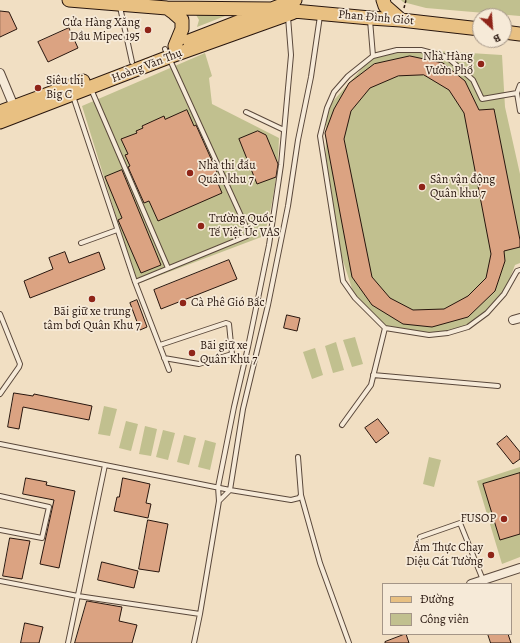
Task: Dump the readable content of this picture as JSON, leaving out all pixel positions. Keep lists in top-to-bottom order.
{
  "streets": {
    "main road": ["Phan Đình Giót", "Hoàng Văn Thụ"]
  },
  "crossings": [
    ["Phan Đình Giót", "Hoàng Văn Thụ"]
  ],
  "places": [
    "Cửa Hàng Xăng Dầu Mipec 195",
    "Nhà Hàng Vườn Phố",
    "Siêu thị Big C",
    "Nhà thi đấu Quân khu 7",
    "Sân vận động Quân khu 7",
    "Trường Quốc Tế Việt Úc VAS",
    "Bãi giữ xe trung tâm bơi Quân Khu 7",
    "Cà Phê Gió Bấc",
    "Bãi giữ xe Quân Khu 7",
    "FUSOP",
    "Ẩm Thực Chay Diệu Cát Tường"
  ],
  "legend": ["Đường", "Công viên"],
  "north": "bottom right"
}
